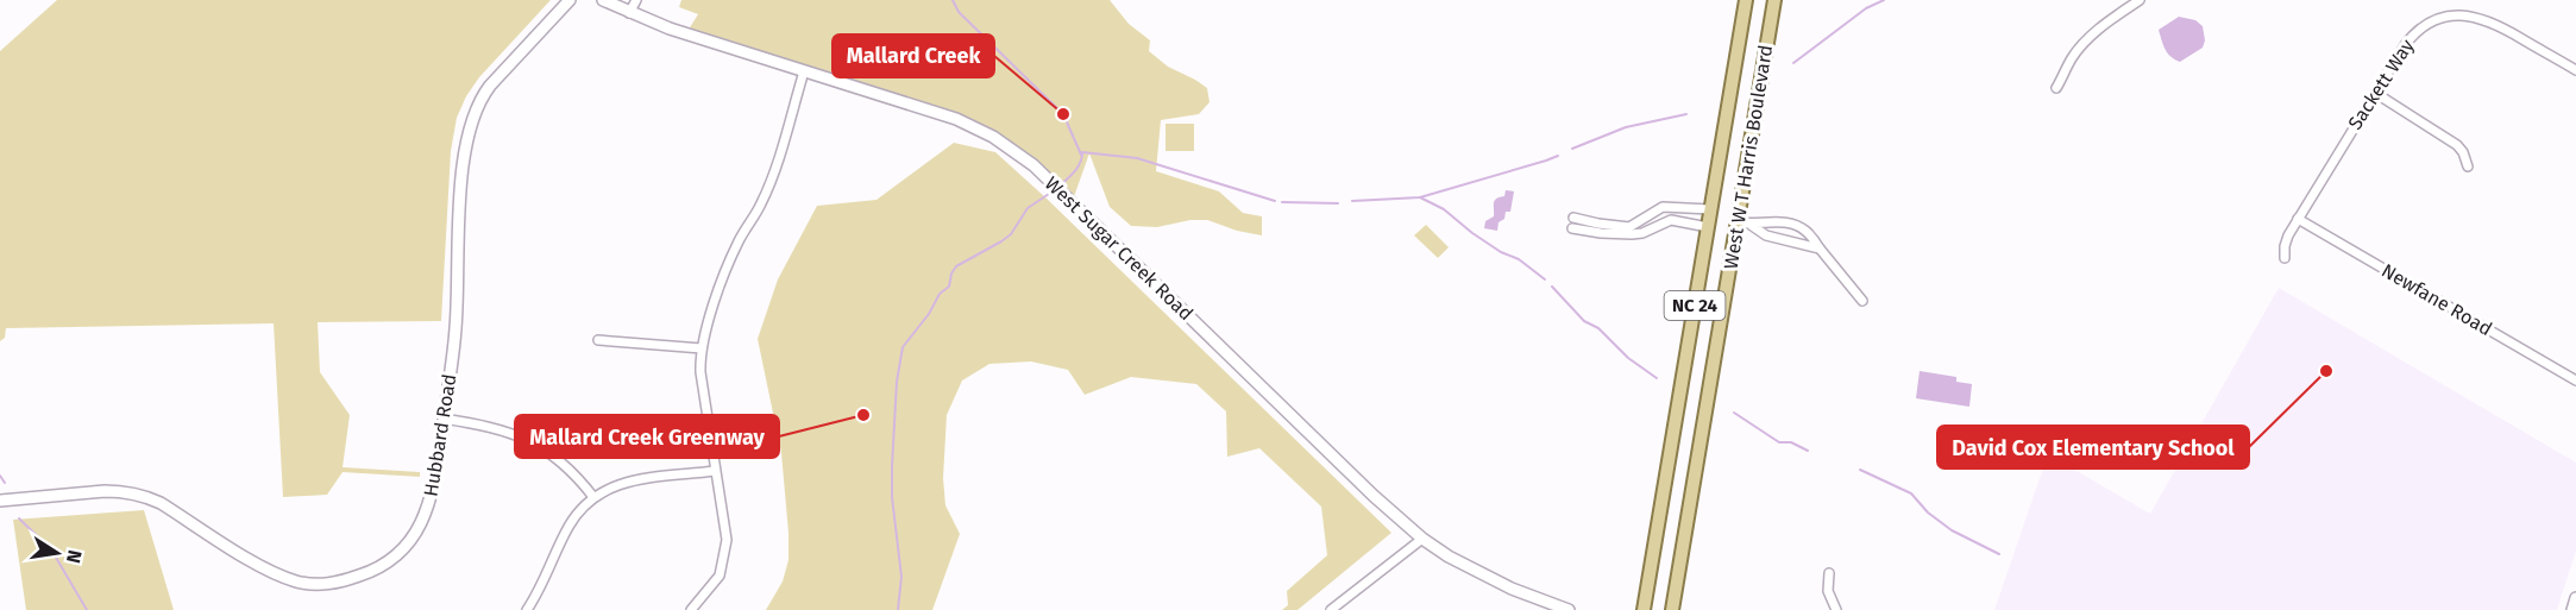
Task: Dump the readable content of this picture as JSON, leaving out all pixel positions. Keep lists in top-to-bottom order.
{
  "streets": {
    "main road": [
      "West W T Harris Boulevard",
      "West Sugar Creek Road",
      "NC 24",
      "Hubbard Road"
    ],
    "street": ["Sackett Way", "Newfane Road"]
  },
  "crossings": [
    ["Sackett Way", "Newfane Road"]
  ],
  "places": ["Mallard Creek", "David Cox Elementary School", "Mallard Creek Greenway"],
  "north": "right"
}
